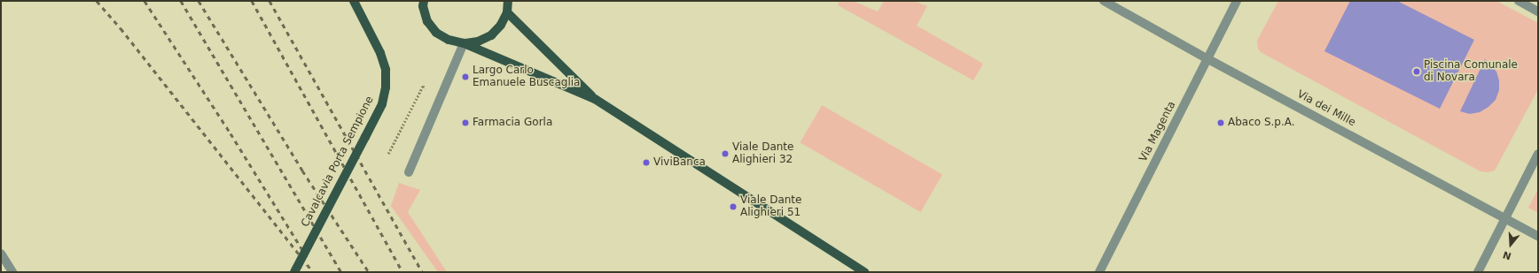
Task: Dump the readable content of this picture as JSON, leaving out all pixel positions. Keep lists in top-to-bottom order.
{
  "streets": {
    "main road": ["Cavalcavia Porta Sempione"],
    "street": ["Via dei Mille", "Via Magenta"]
  },
  "crossings": [
    ["Via dei Mille", "Via Magenta"]
  ],
  "places": [
    "Piscina Comunale di Novara",
    "Largo Carlo Emanuele Buscaglia",
    "Farmacia Gorla",
    "Abaco S.p.A.",
    "Viale Dante Alighieri 32",
    "ViviBanca",
    "Viale Dante Alighieri 51"
  ],
  "north": "bottom"
}
